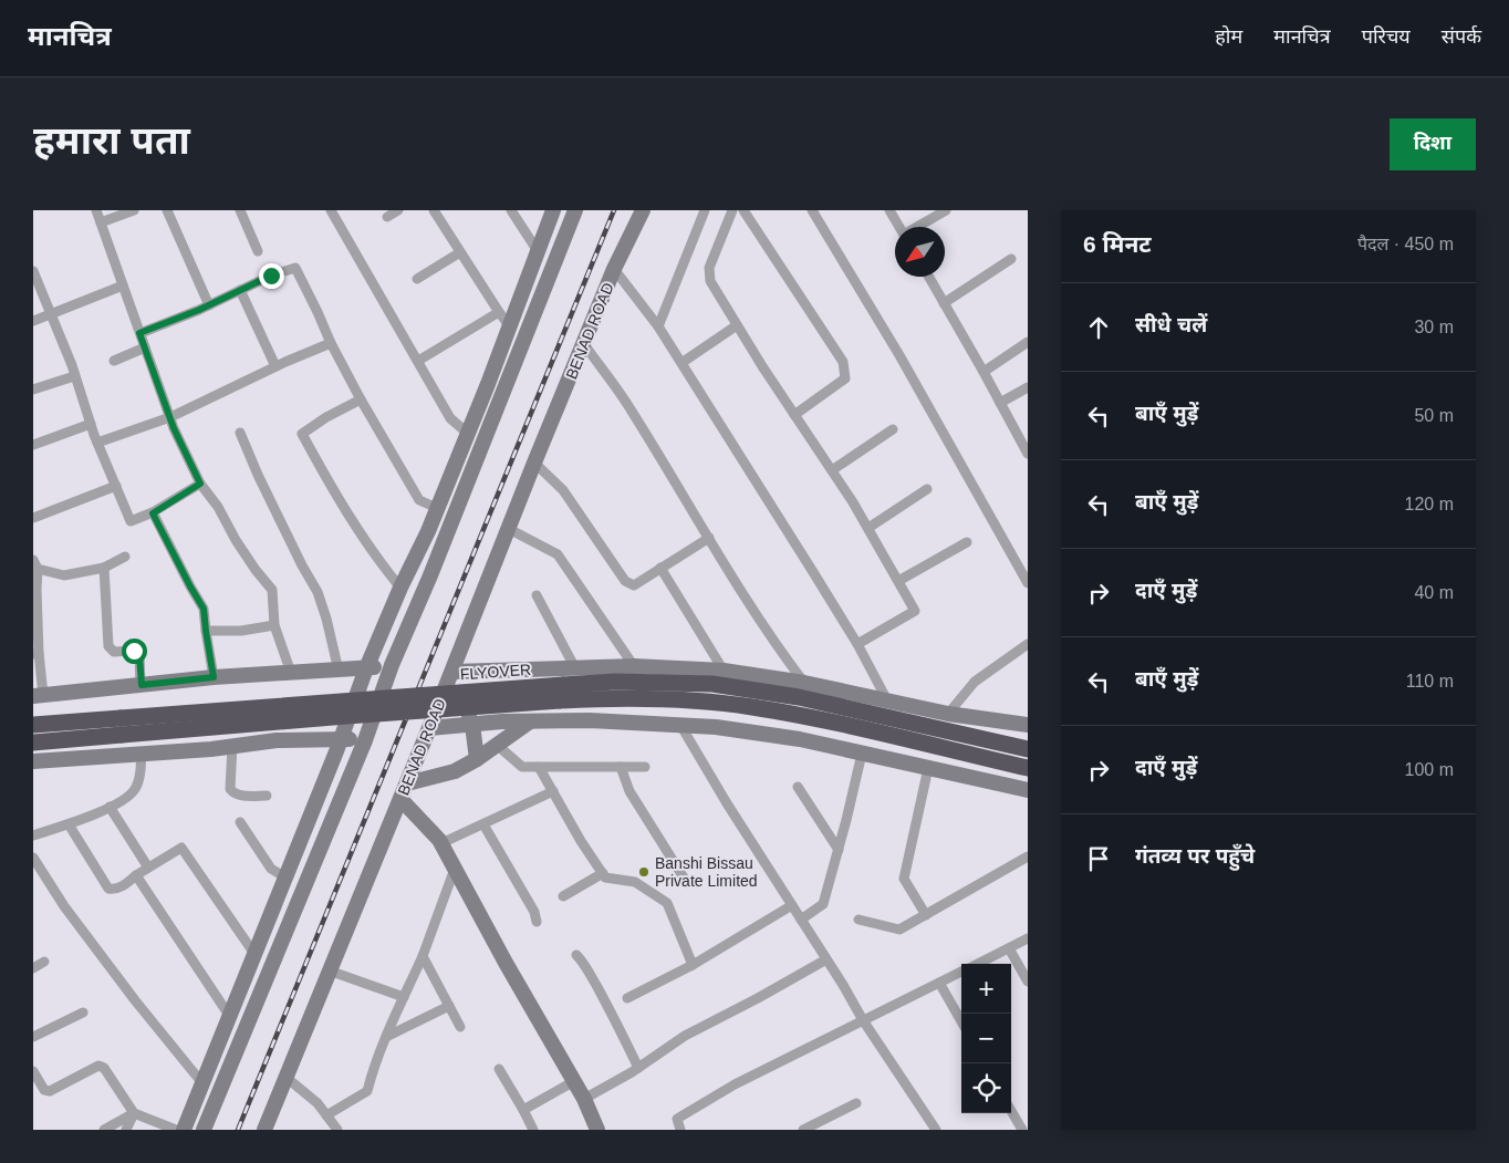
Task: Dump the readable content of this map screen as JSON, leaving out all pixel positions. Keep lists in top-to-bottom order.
{
  "streets": {
    "main road": ["BENAD ROAD"]
  },
  "places": ["Banshi Bissau Private Limited"],
  "north": "bottom left",
  "page": {
    "header": "मानचित्र",
    "nav": [
      "होम",
      "मानचित्र",
      "परिचय",
      "संपर्क"
    ],
    "title": "हमारा पता",
    "buttons": "दिशा",
    "heading": ["6 मिनट", "पैदल · 450 m"],
    "list": [
      ["सीधे चलें", "30 m"],
      ["बाएँ मुड़ें", "50 m"],
      ["बाएँ मुड़ें", "120 m"],
      ["दाएँ मुड़ें", "40 m"],
      ["बाएँ मुड़ें", "110 m"],
      ["दाएँ मुड़ें", "100 m"],
      "गंतव्य पर पहुँचे"
    ],
    "map_buttons": ["+", "−"]
  }
}
